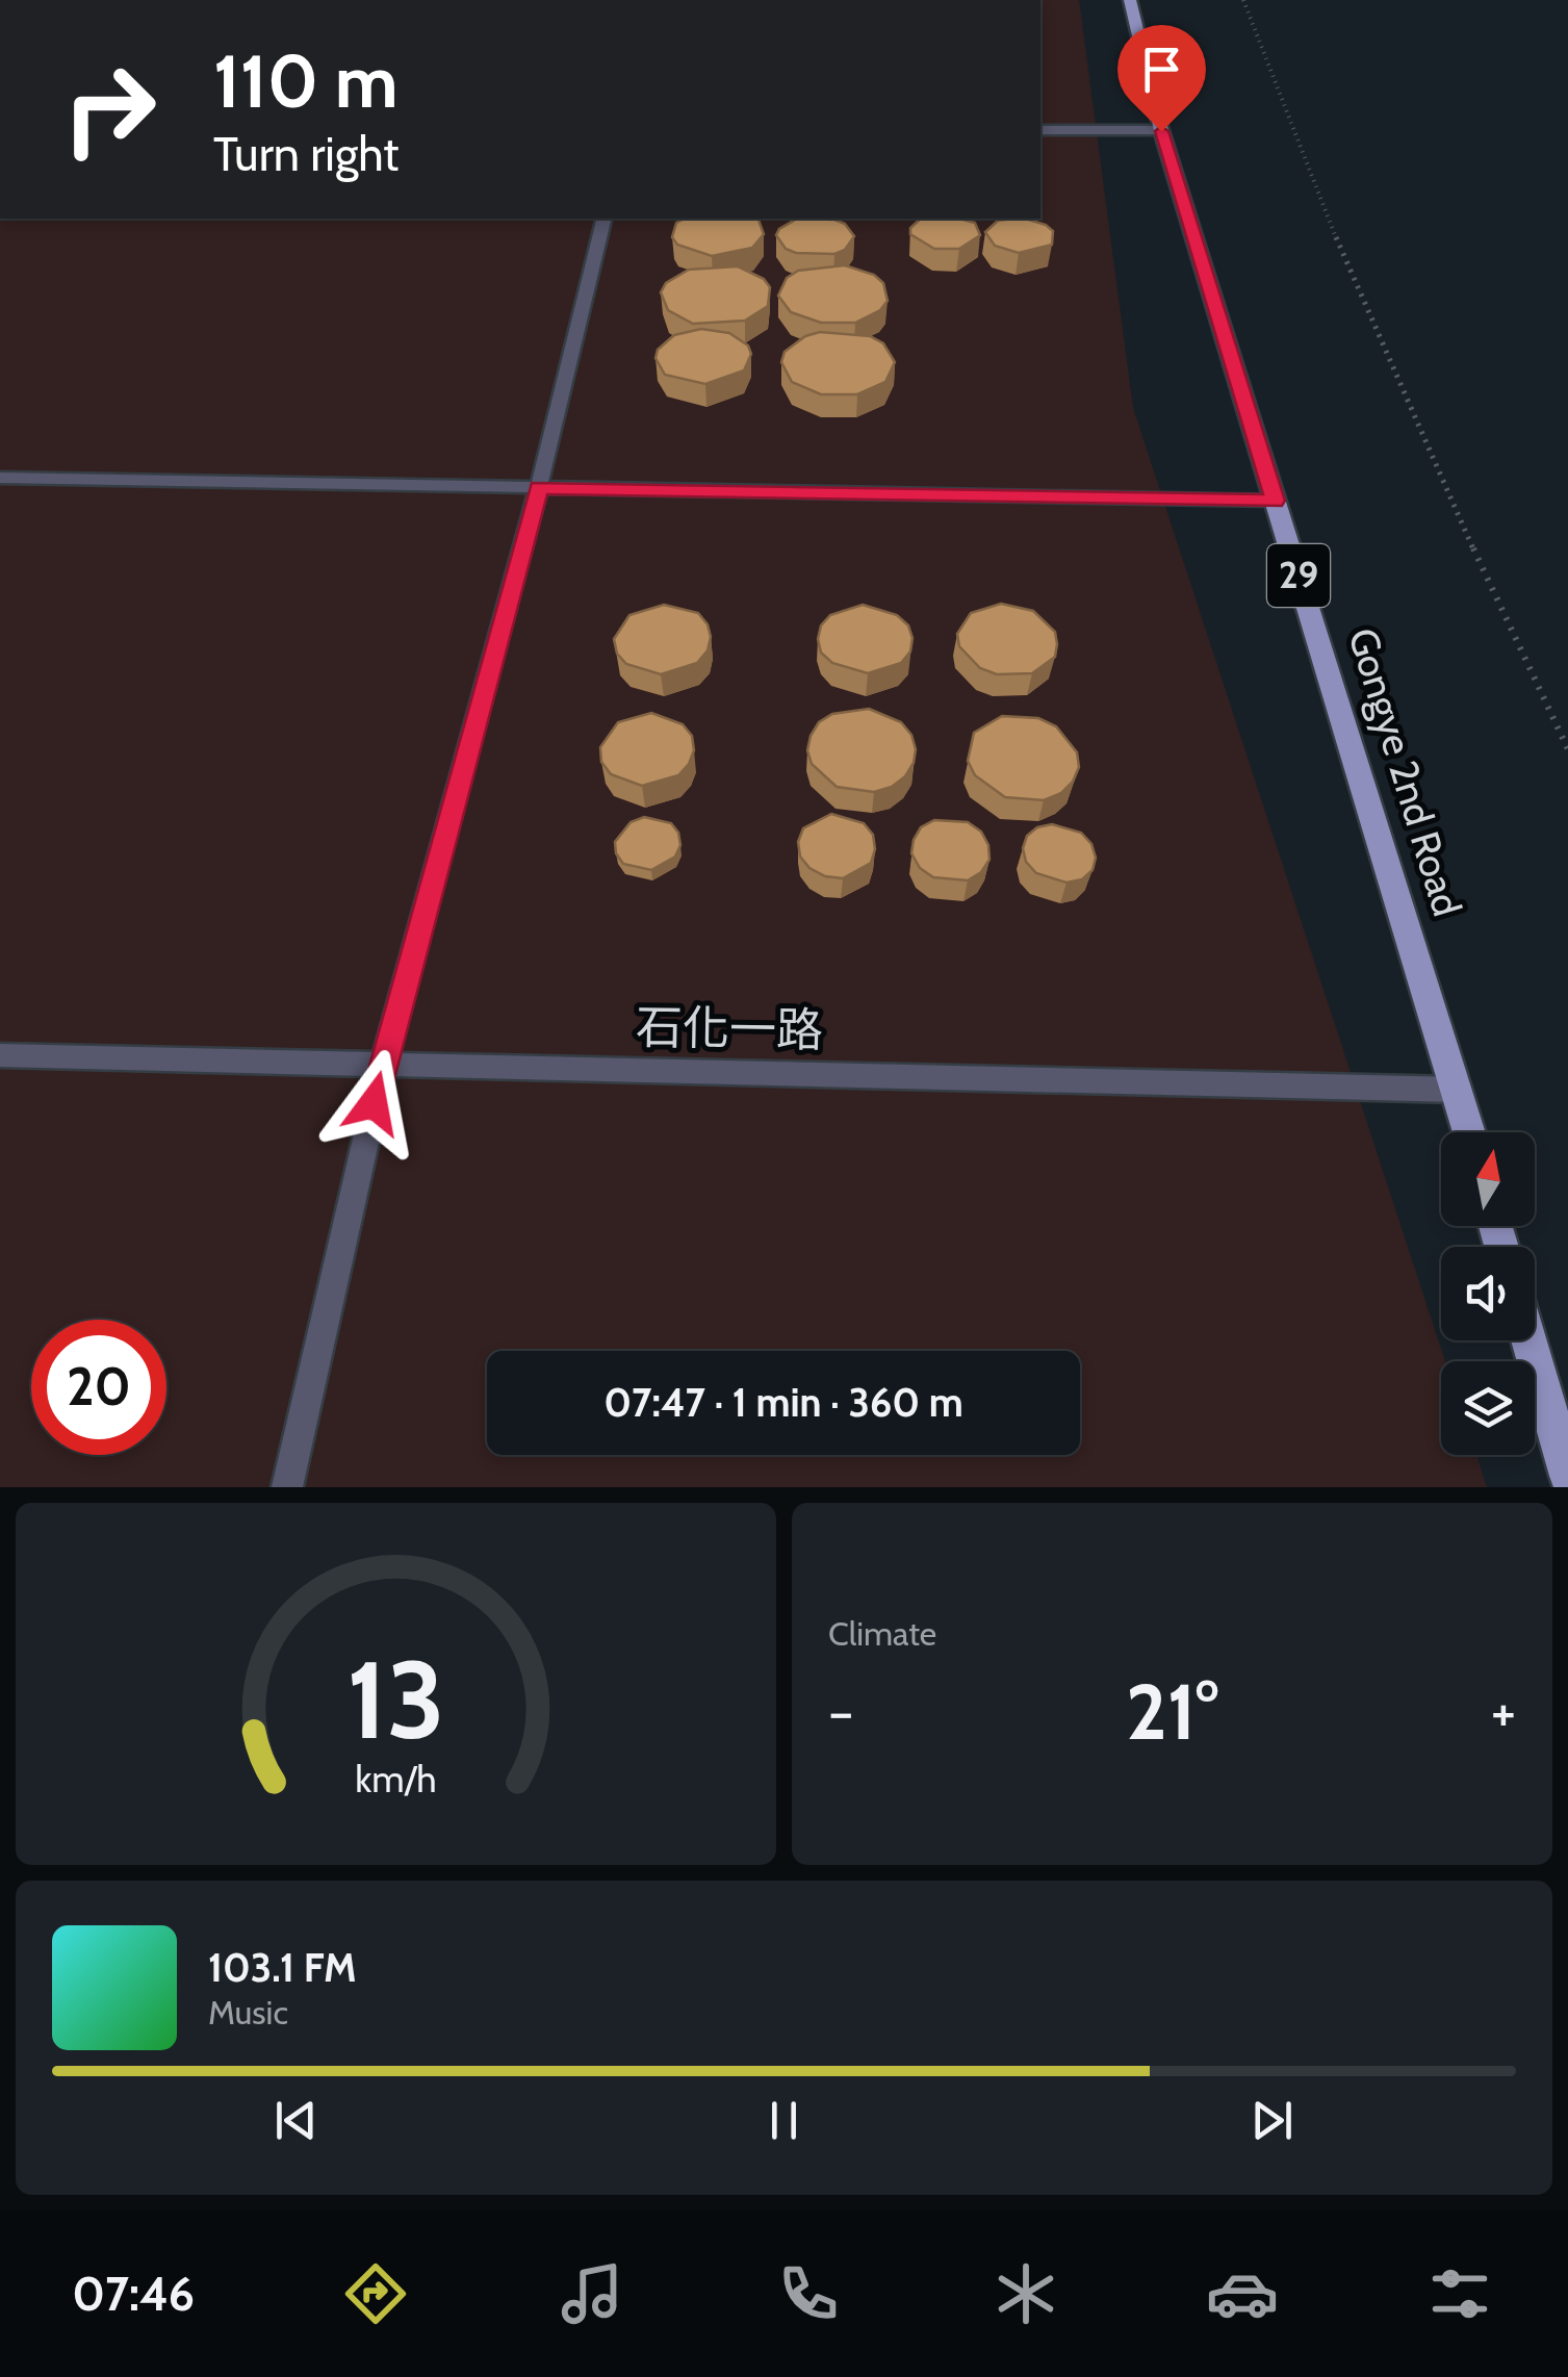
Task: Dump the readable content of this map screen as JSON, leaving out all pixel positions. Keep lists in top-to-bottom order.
{
  "streets": {
    "main road": ["29", "Gongye 2nd Road"],
    "lane": ["石化一路"]
  },
  "crossings": [
    ["Gongye 2nd Road", "石化一路"]
  ],
  "north": "top",
  "page": {
    "turn": ["110 m", "Turn right"],
    "limit": "20",
    "trip": "07:47 · 1 min · 360 m",
    "tile": "Climate",
    "heat": ["−", "21°", "+"],
    "song": ["103.1 FM", "Music"],
    "tabs": "07:46",
    "gauge": ["13", "km/h"]
  }
}
